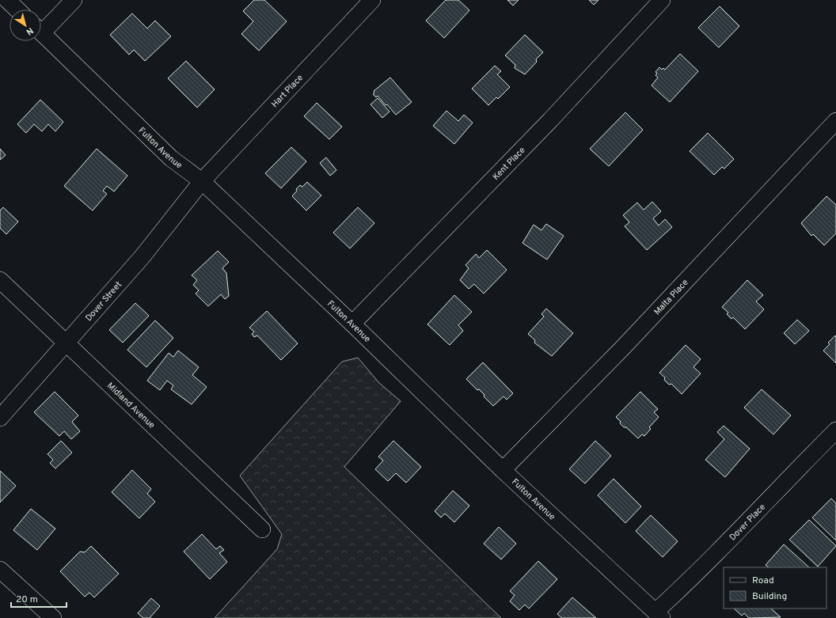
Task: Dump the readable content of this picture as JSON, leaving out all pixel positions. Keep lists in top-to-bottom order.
{
  "streets": {
    "street": [
      "Hart Place",
      "Fulton Avenue",
      "Kent Place",
      "Malta Place",
      "Dover Street",
      "Midland Avenue",
      "Dover Place"
    ]
  },
  "crossings": [
    ["Hart Place", "Fulton Avenue"],
    ["Hart Place", "Dover Street"],
    ["Fulton Avenue", "Kent Place"],
    ["Fulton Avenue", "Malta Place"],
    ["Fulton Avenue", "Dover Street"],
    ["Fulton Avenue", "Dover Place"],
    ["Dover Street", "Midland Avenue"]
  ],
  "legend": ["Road", "Building"],
  "scale_bar": "20 m",
  "north": "bottom right"
}
